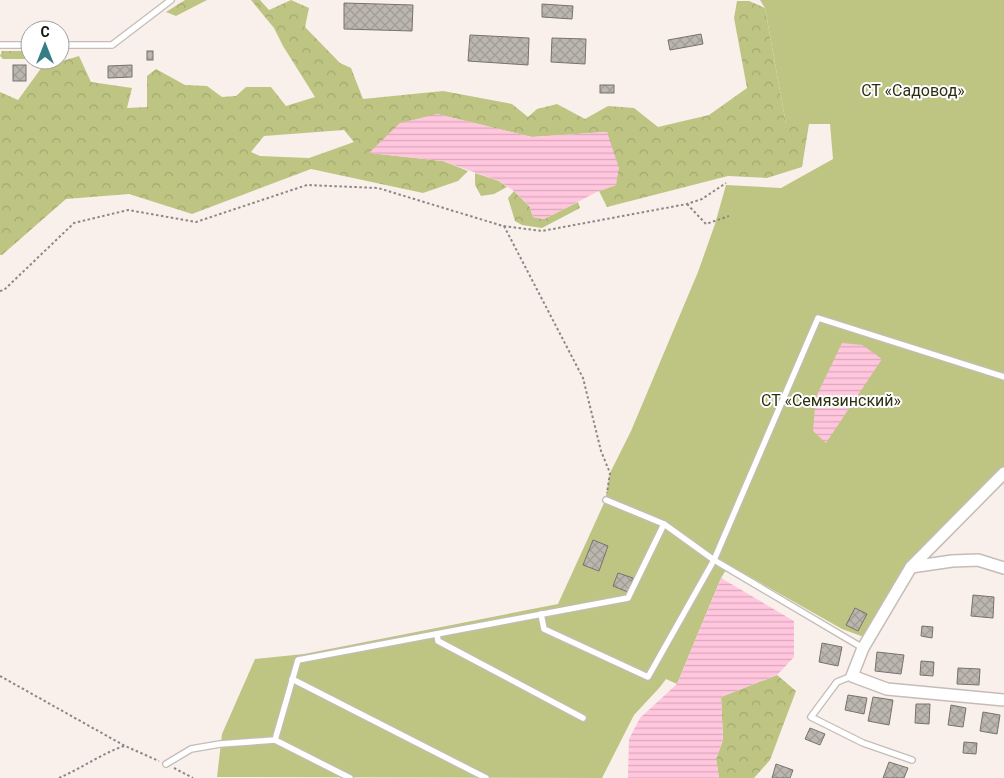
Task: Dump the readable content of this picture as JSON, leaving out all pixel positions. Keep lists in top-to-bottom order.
{
  "parks": ["СТ «Садовод»", "СТ «Семязинский»"],
  "north": "top"
}
